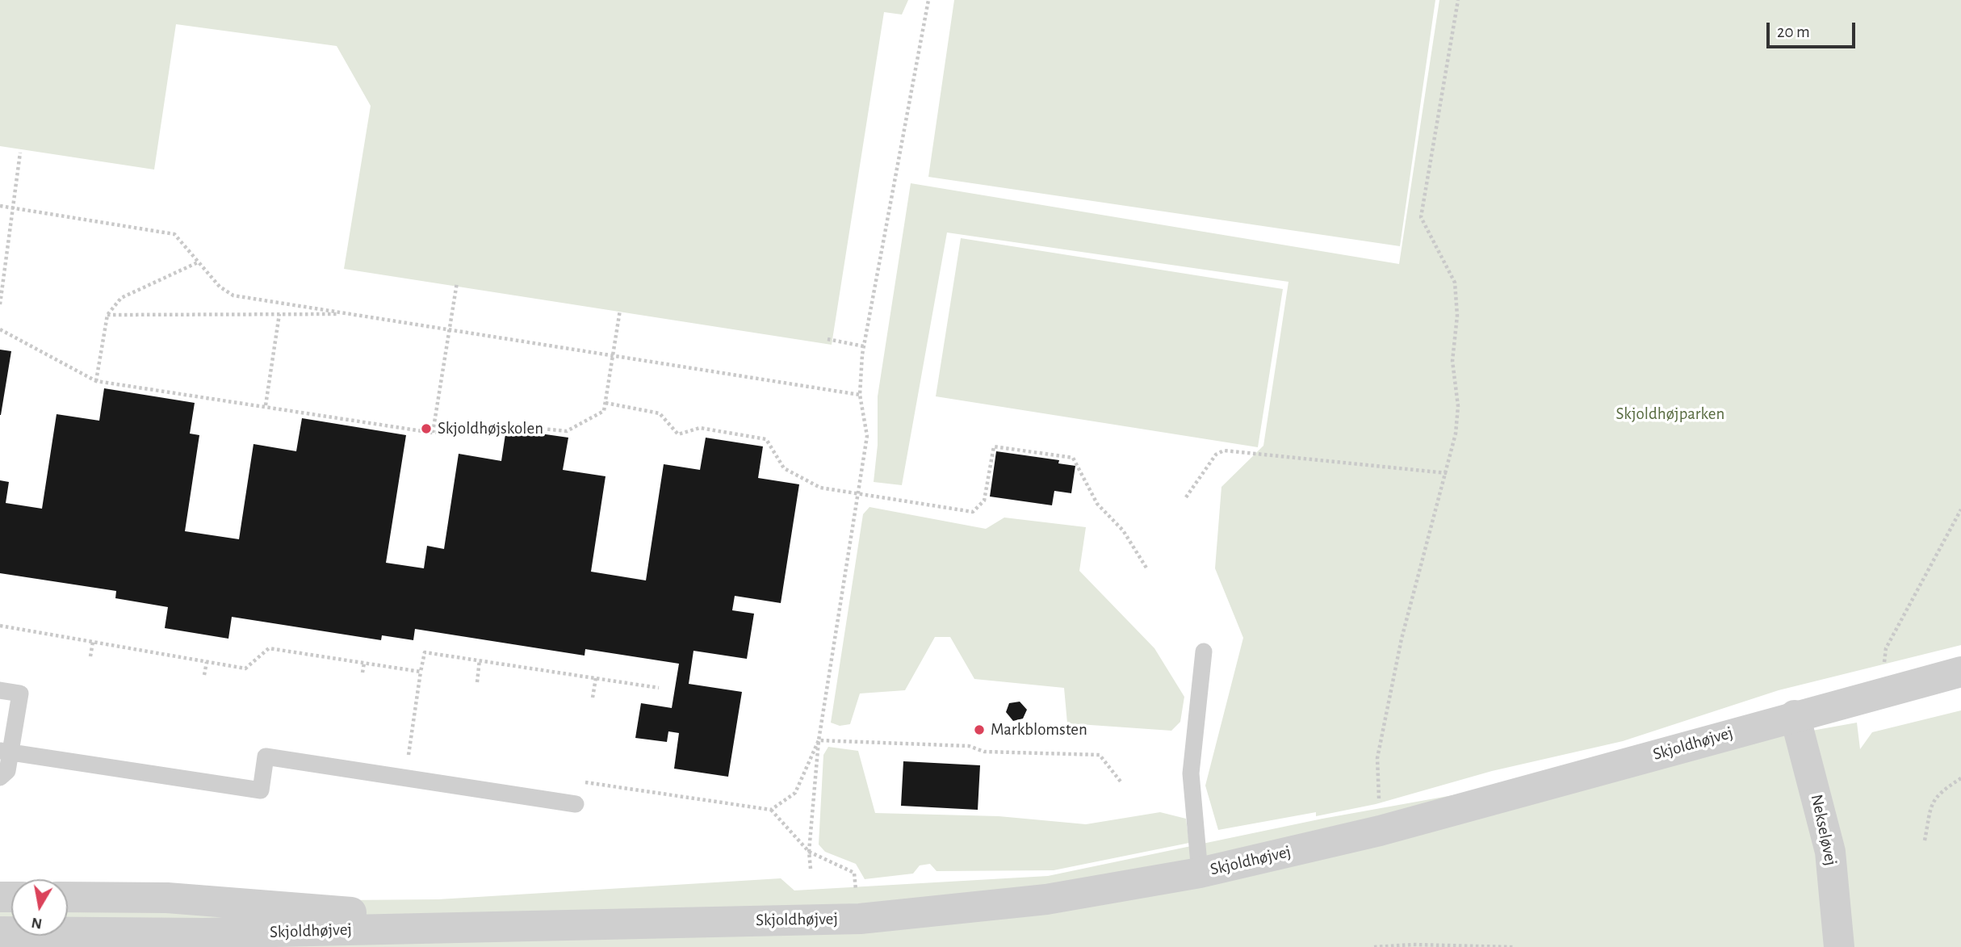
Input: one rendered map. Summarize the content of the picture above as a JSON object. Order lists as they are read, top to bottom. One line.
{"streets":{"street":["Skjoldhøjvej","Nekseløvej"]},"crossings":[["Skjoldhøjvej","Nekseløvej"]],"parks":["Skjoldhøjparken"],"places":["Skjoldhøjskolen","Markblomsten"],"scale_bar":"20 m","north":"bottom"}
